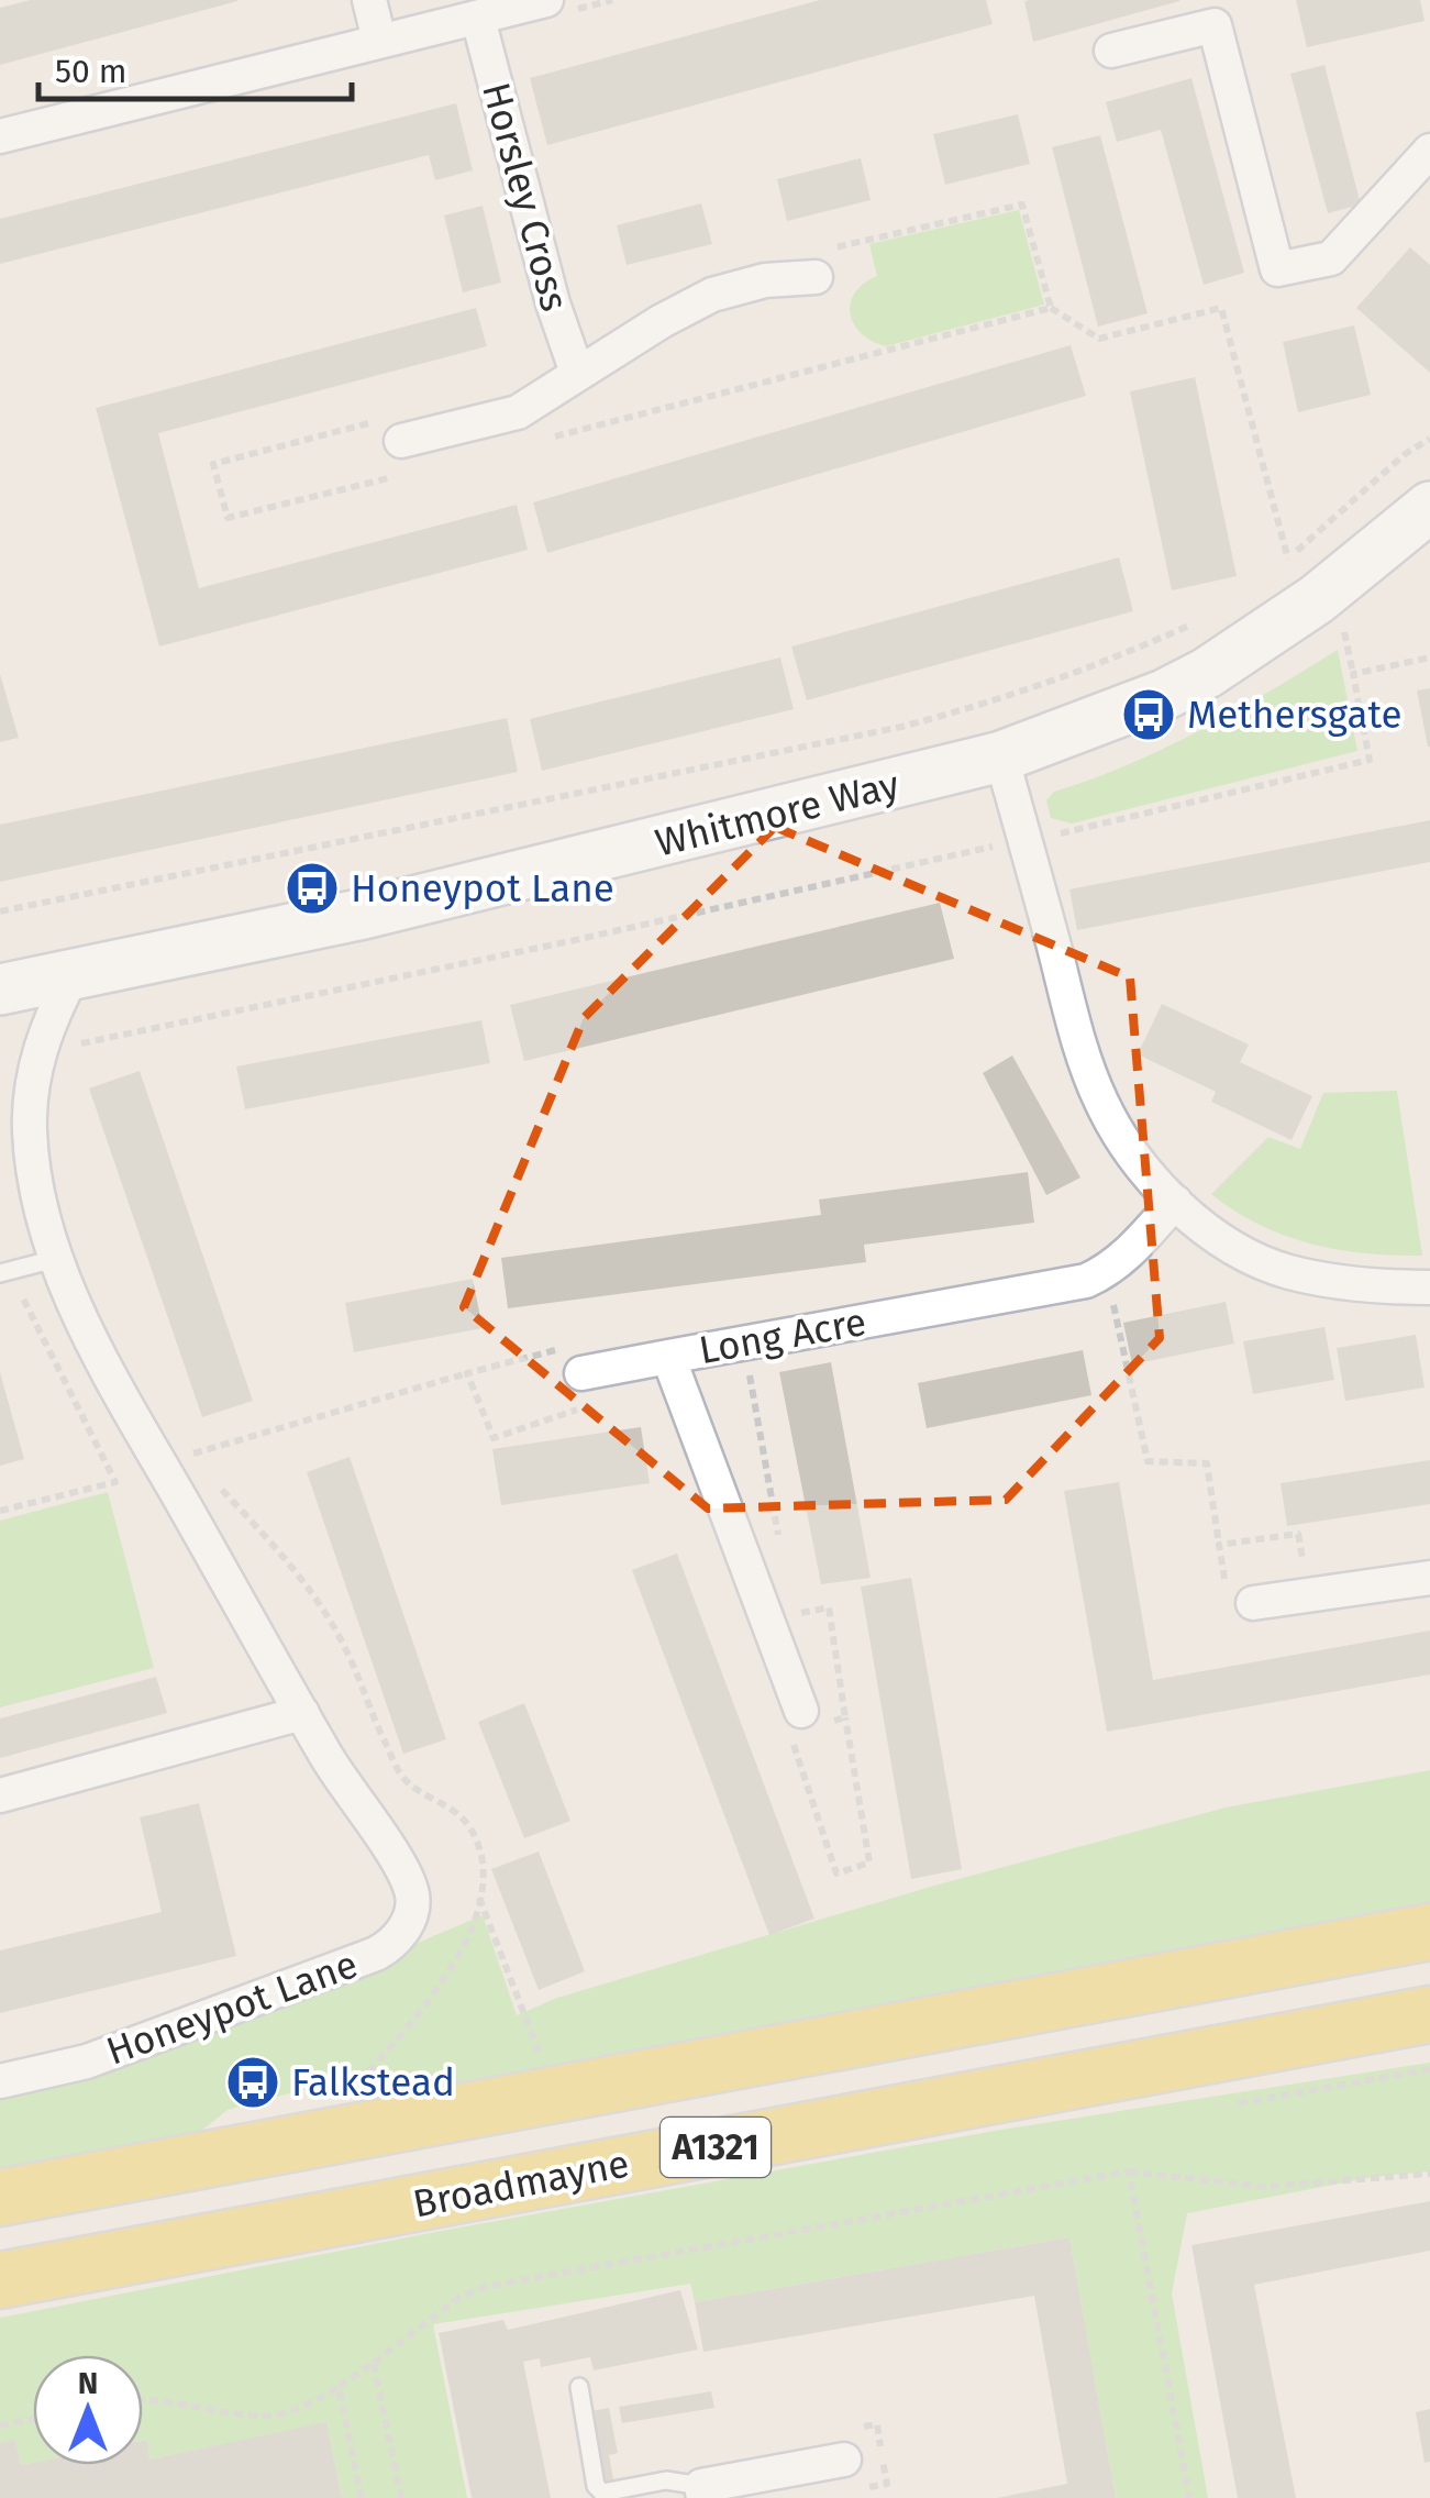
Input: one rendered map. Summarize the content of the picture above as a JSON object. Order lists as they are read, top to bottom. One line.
{"streets":{"main road":["A1321","Broadmayne"],"street":["Horsley Cross","Whitmore Way","Long Acre","Honeypot Lane"]},"crossings":[["Whitmore Way","Honeypot Lane"]],"places":{"bus stop":["Methersgate","Honeypot Lane","Falkstead"]},"scale_bar":"50 m","north":"top"}
